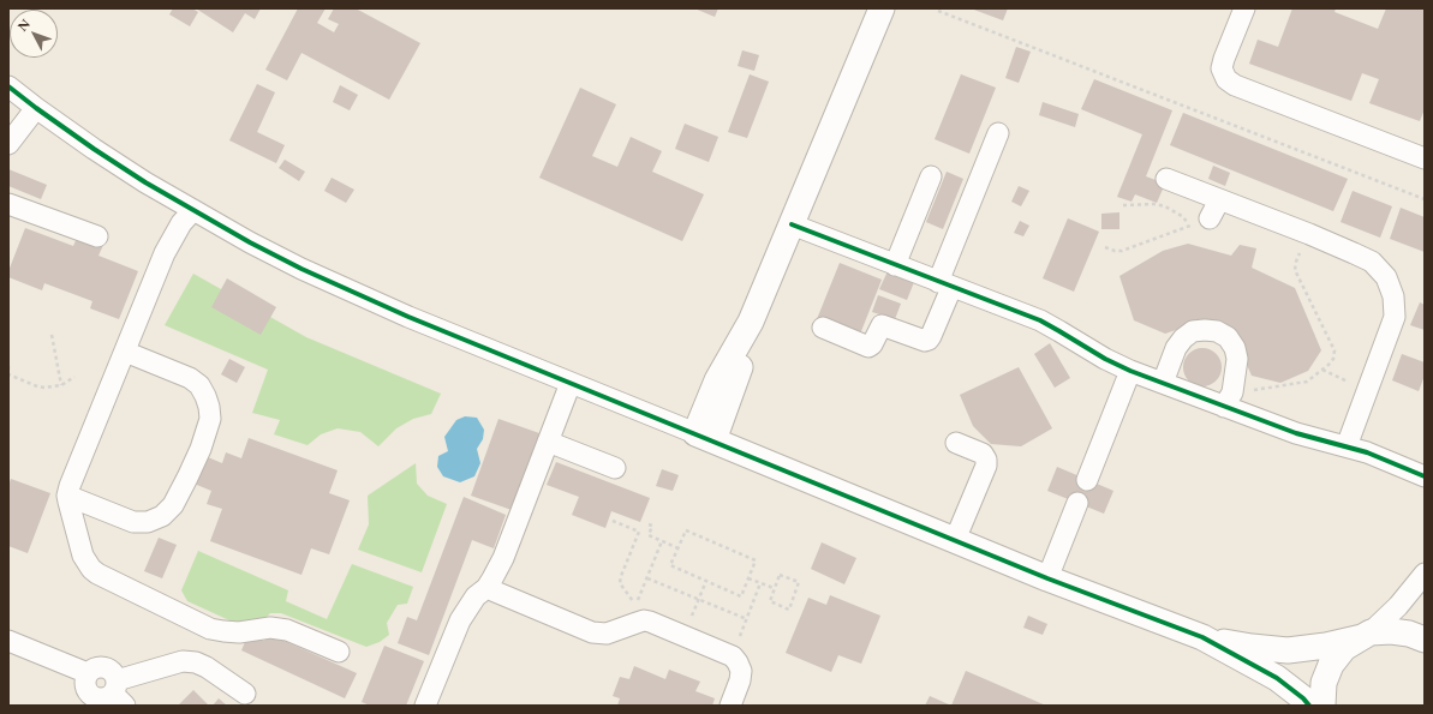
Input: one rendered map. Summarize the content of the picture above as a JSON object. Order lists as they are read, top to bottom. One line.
{"north":"top left"}
